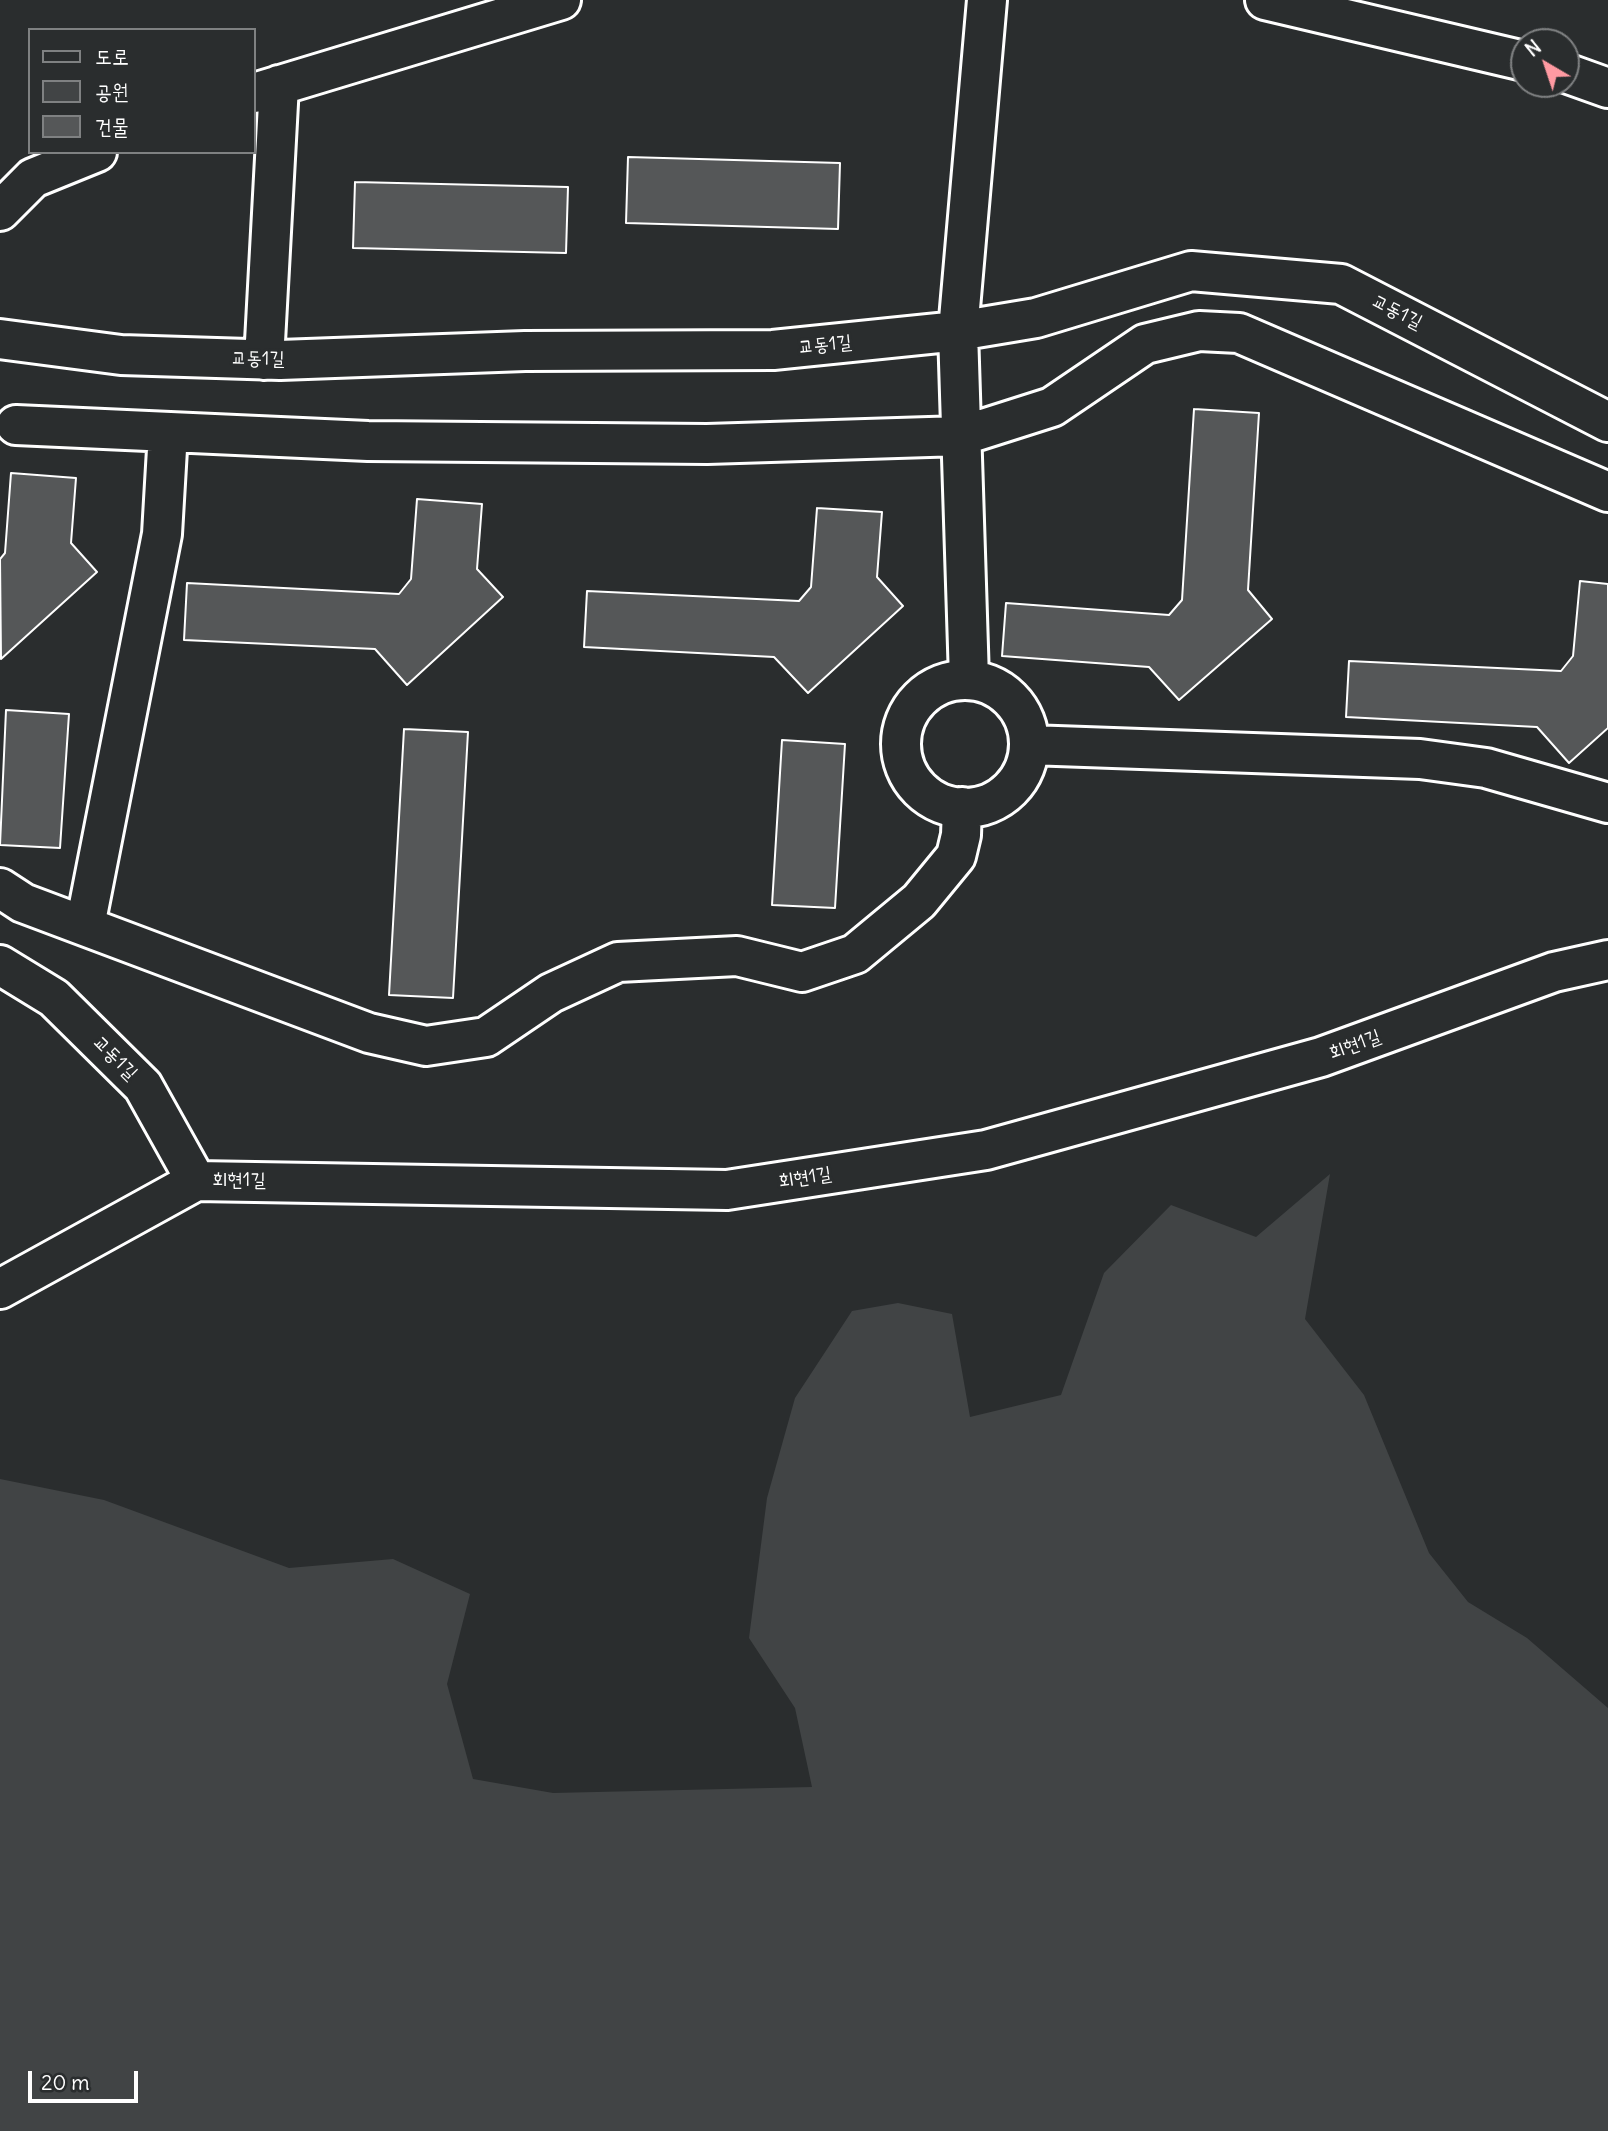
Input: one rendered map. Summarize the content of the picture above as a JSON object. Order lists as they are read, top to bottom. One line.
{"streets":{"street":["교동1길","회현1길"]},"crossings":[["교동1길","회현1길"]],"legend":["도로","공원","건물"],"scale_bar":"20 m","north":"top left"}
